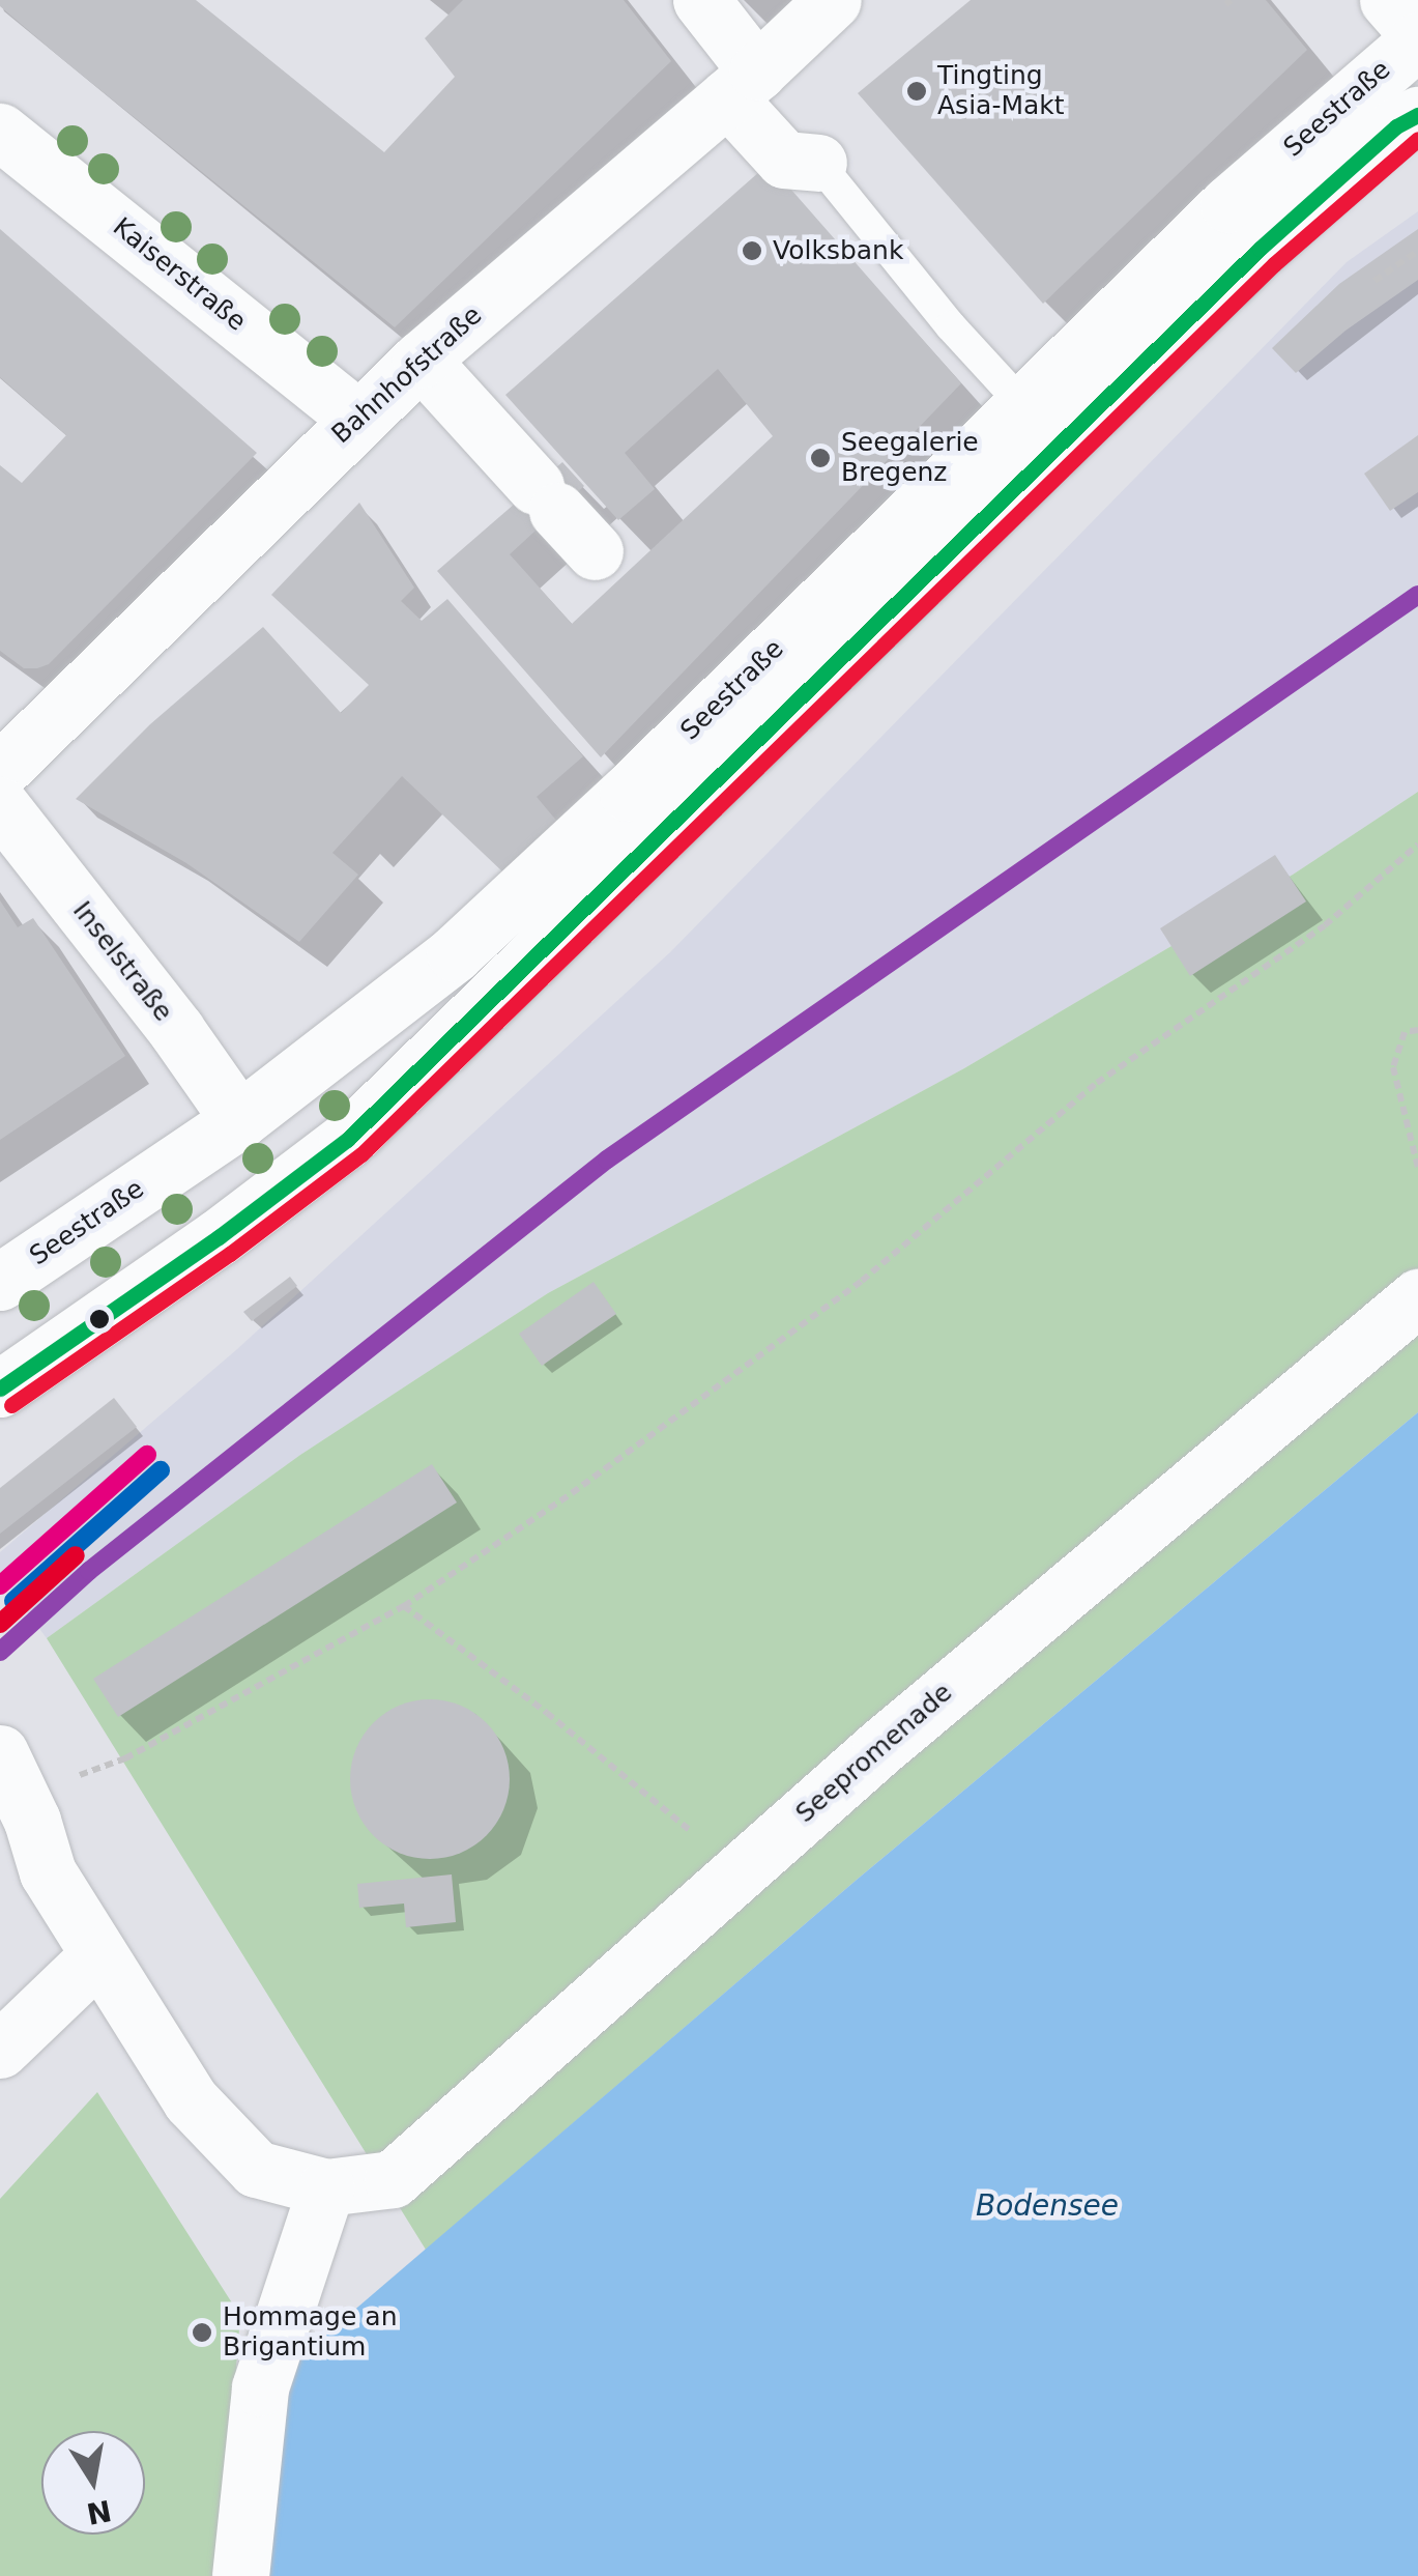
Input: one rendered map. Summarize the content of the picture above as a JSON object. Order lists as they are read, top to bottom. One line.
{"streets":{"street":["Seestraße","Kaiserstraße","Bahnhofstraße","Inselstraße","Seepromenade"]},"crossings":[["Seestraße","Inselstraße"],["Kaiserstraße","Bahnhofstraße"]],"water":["Bodensee"],"places":["Tingting Asia-Makt","Volksbank","Seegalerie Bregenz","Hommage an Brigantium"],"north":"bottom"}
